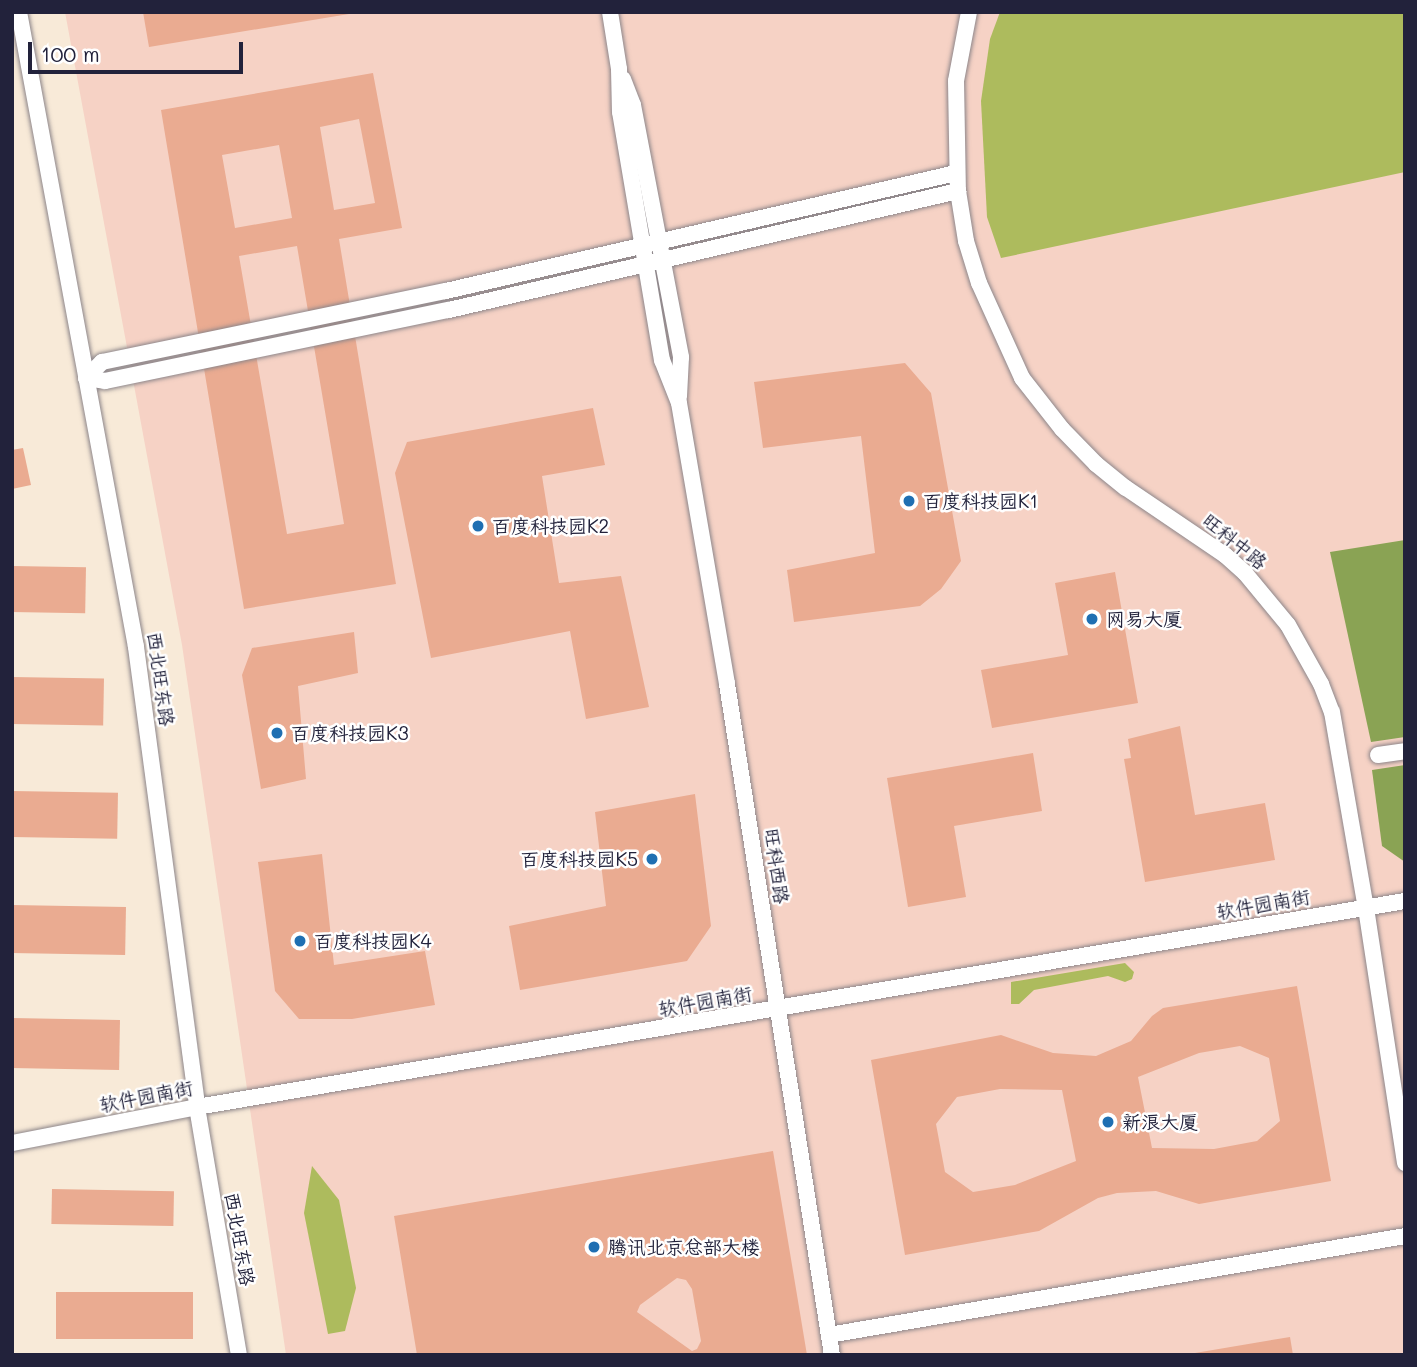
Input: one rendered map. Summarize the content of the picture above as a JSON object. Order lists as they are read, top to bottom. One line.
{"streets":{"street":["旺科中路","西北旺东路","旺科西路","软件园南街"]},"crossings":[["旺科中路","软件园南街"],["西北旺东路","软件园南街"],["旺科西路","软件园南街"]],"places":["百度科技园K1","百度科技园K2","网易大厦","百度科技园K3","百度科技园K5","百度科技园K4","新浪大厦","腾讯北京总部大楼"],"scale_bar":"100 m"}
